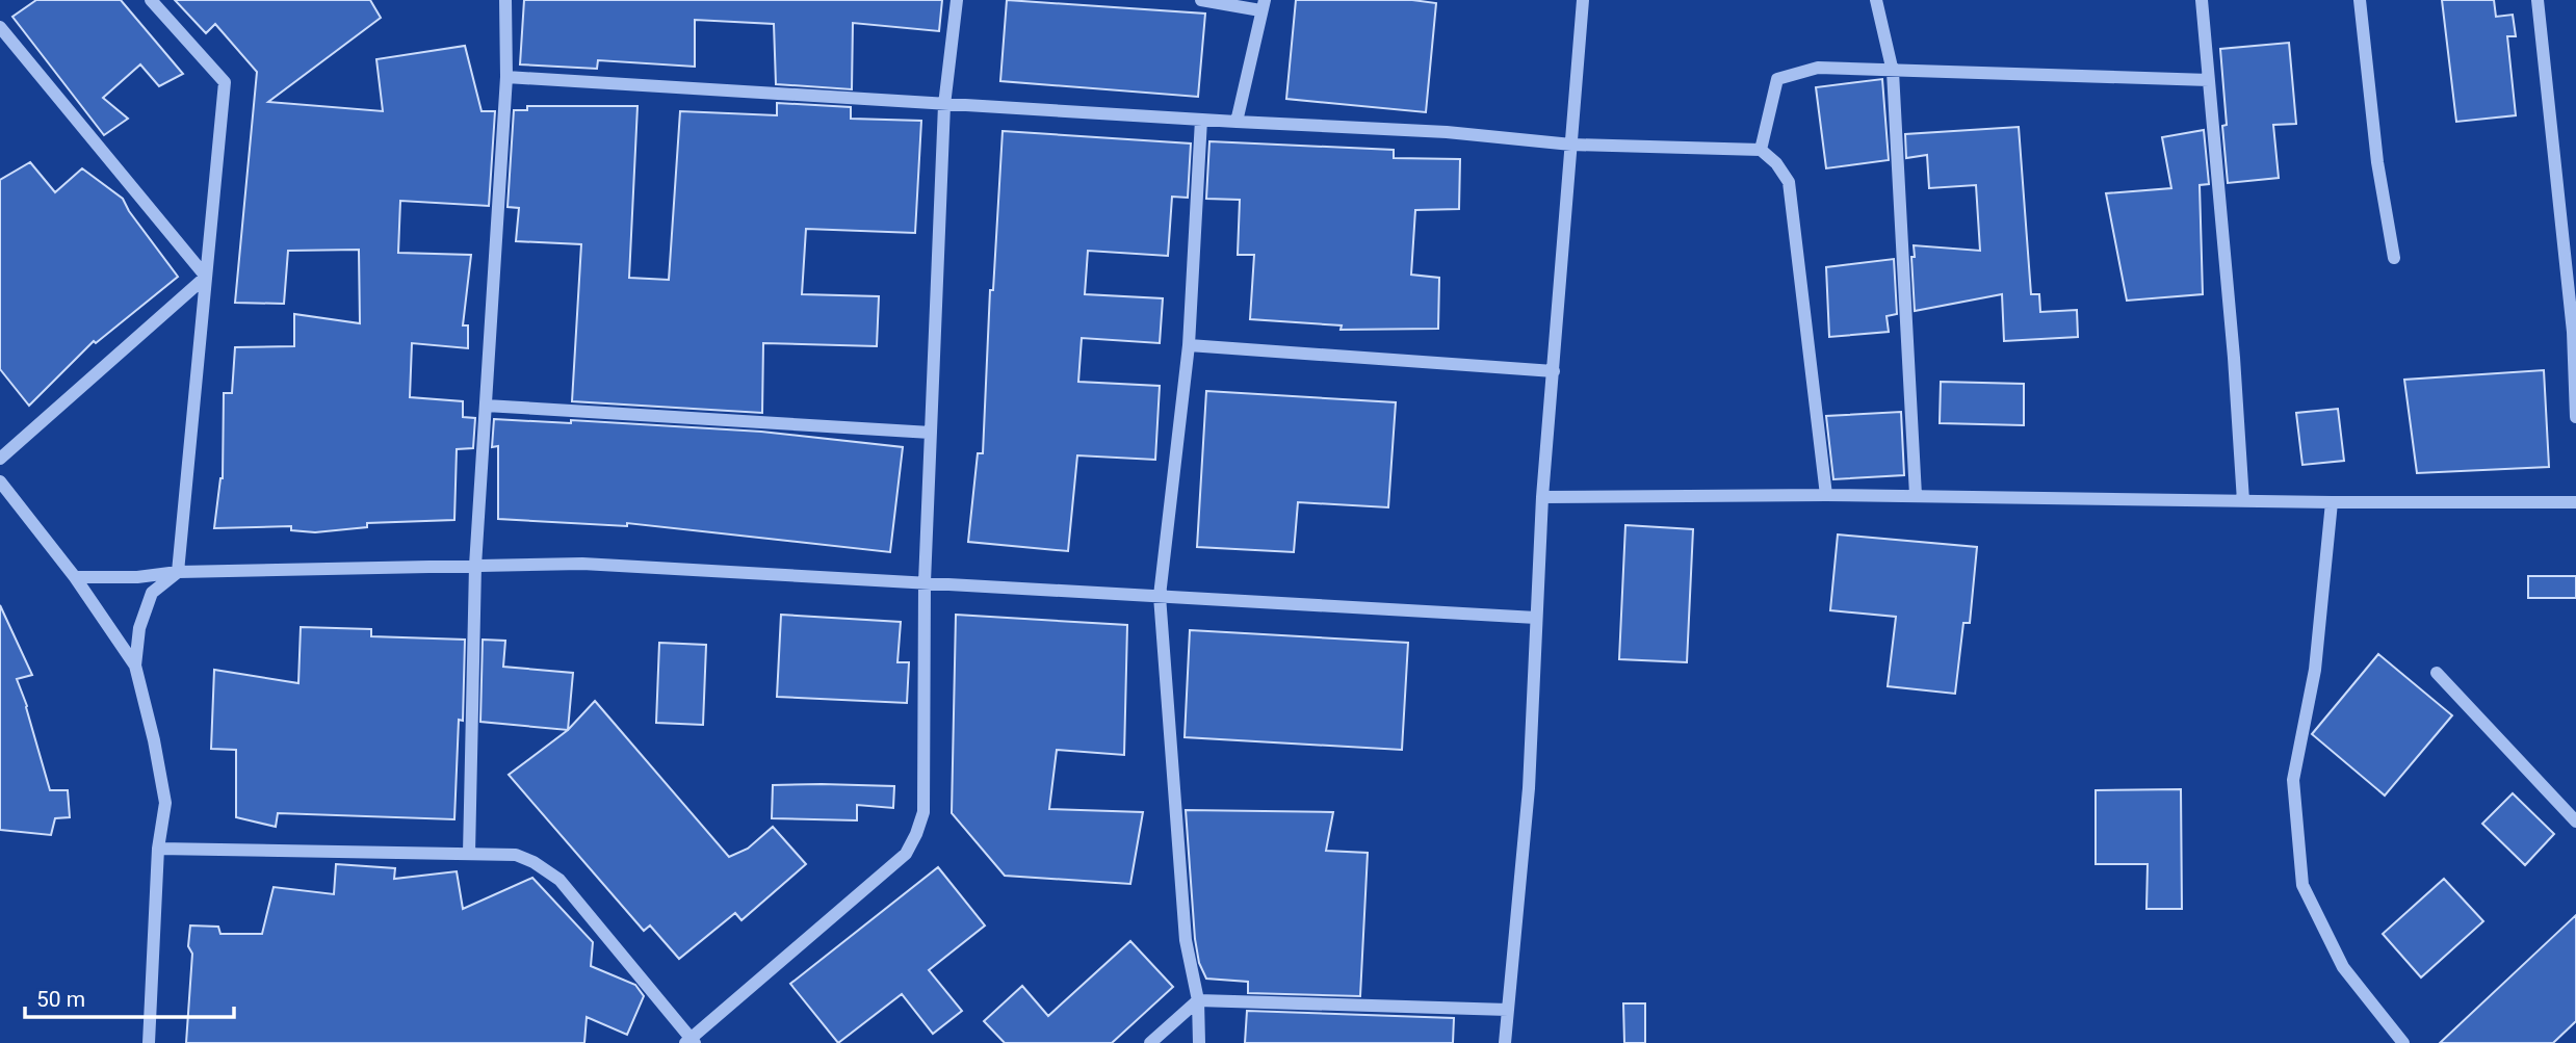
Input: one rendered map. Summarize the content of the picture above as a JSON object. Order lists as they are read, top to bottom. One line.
{"scale_bar":"50 m"}
